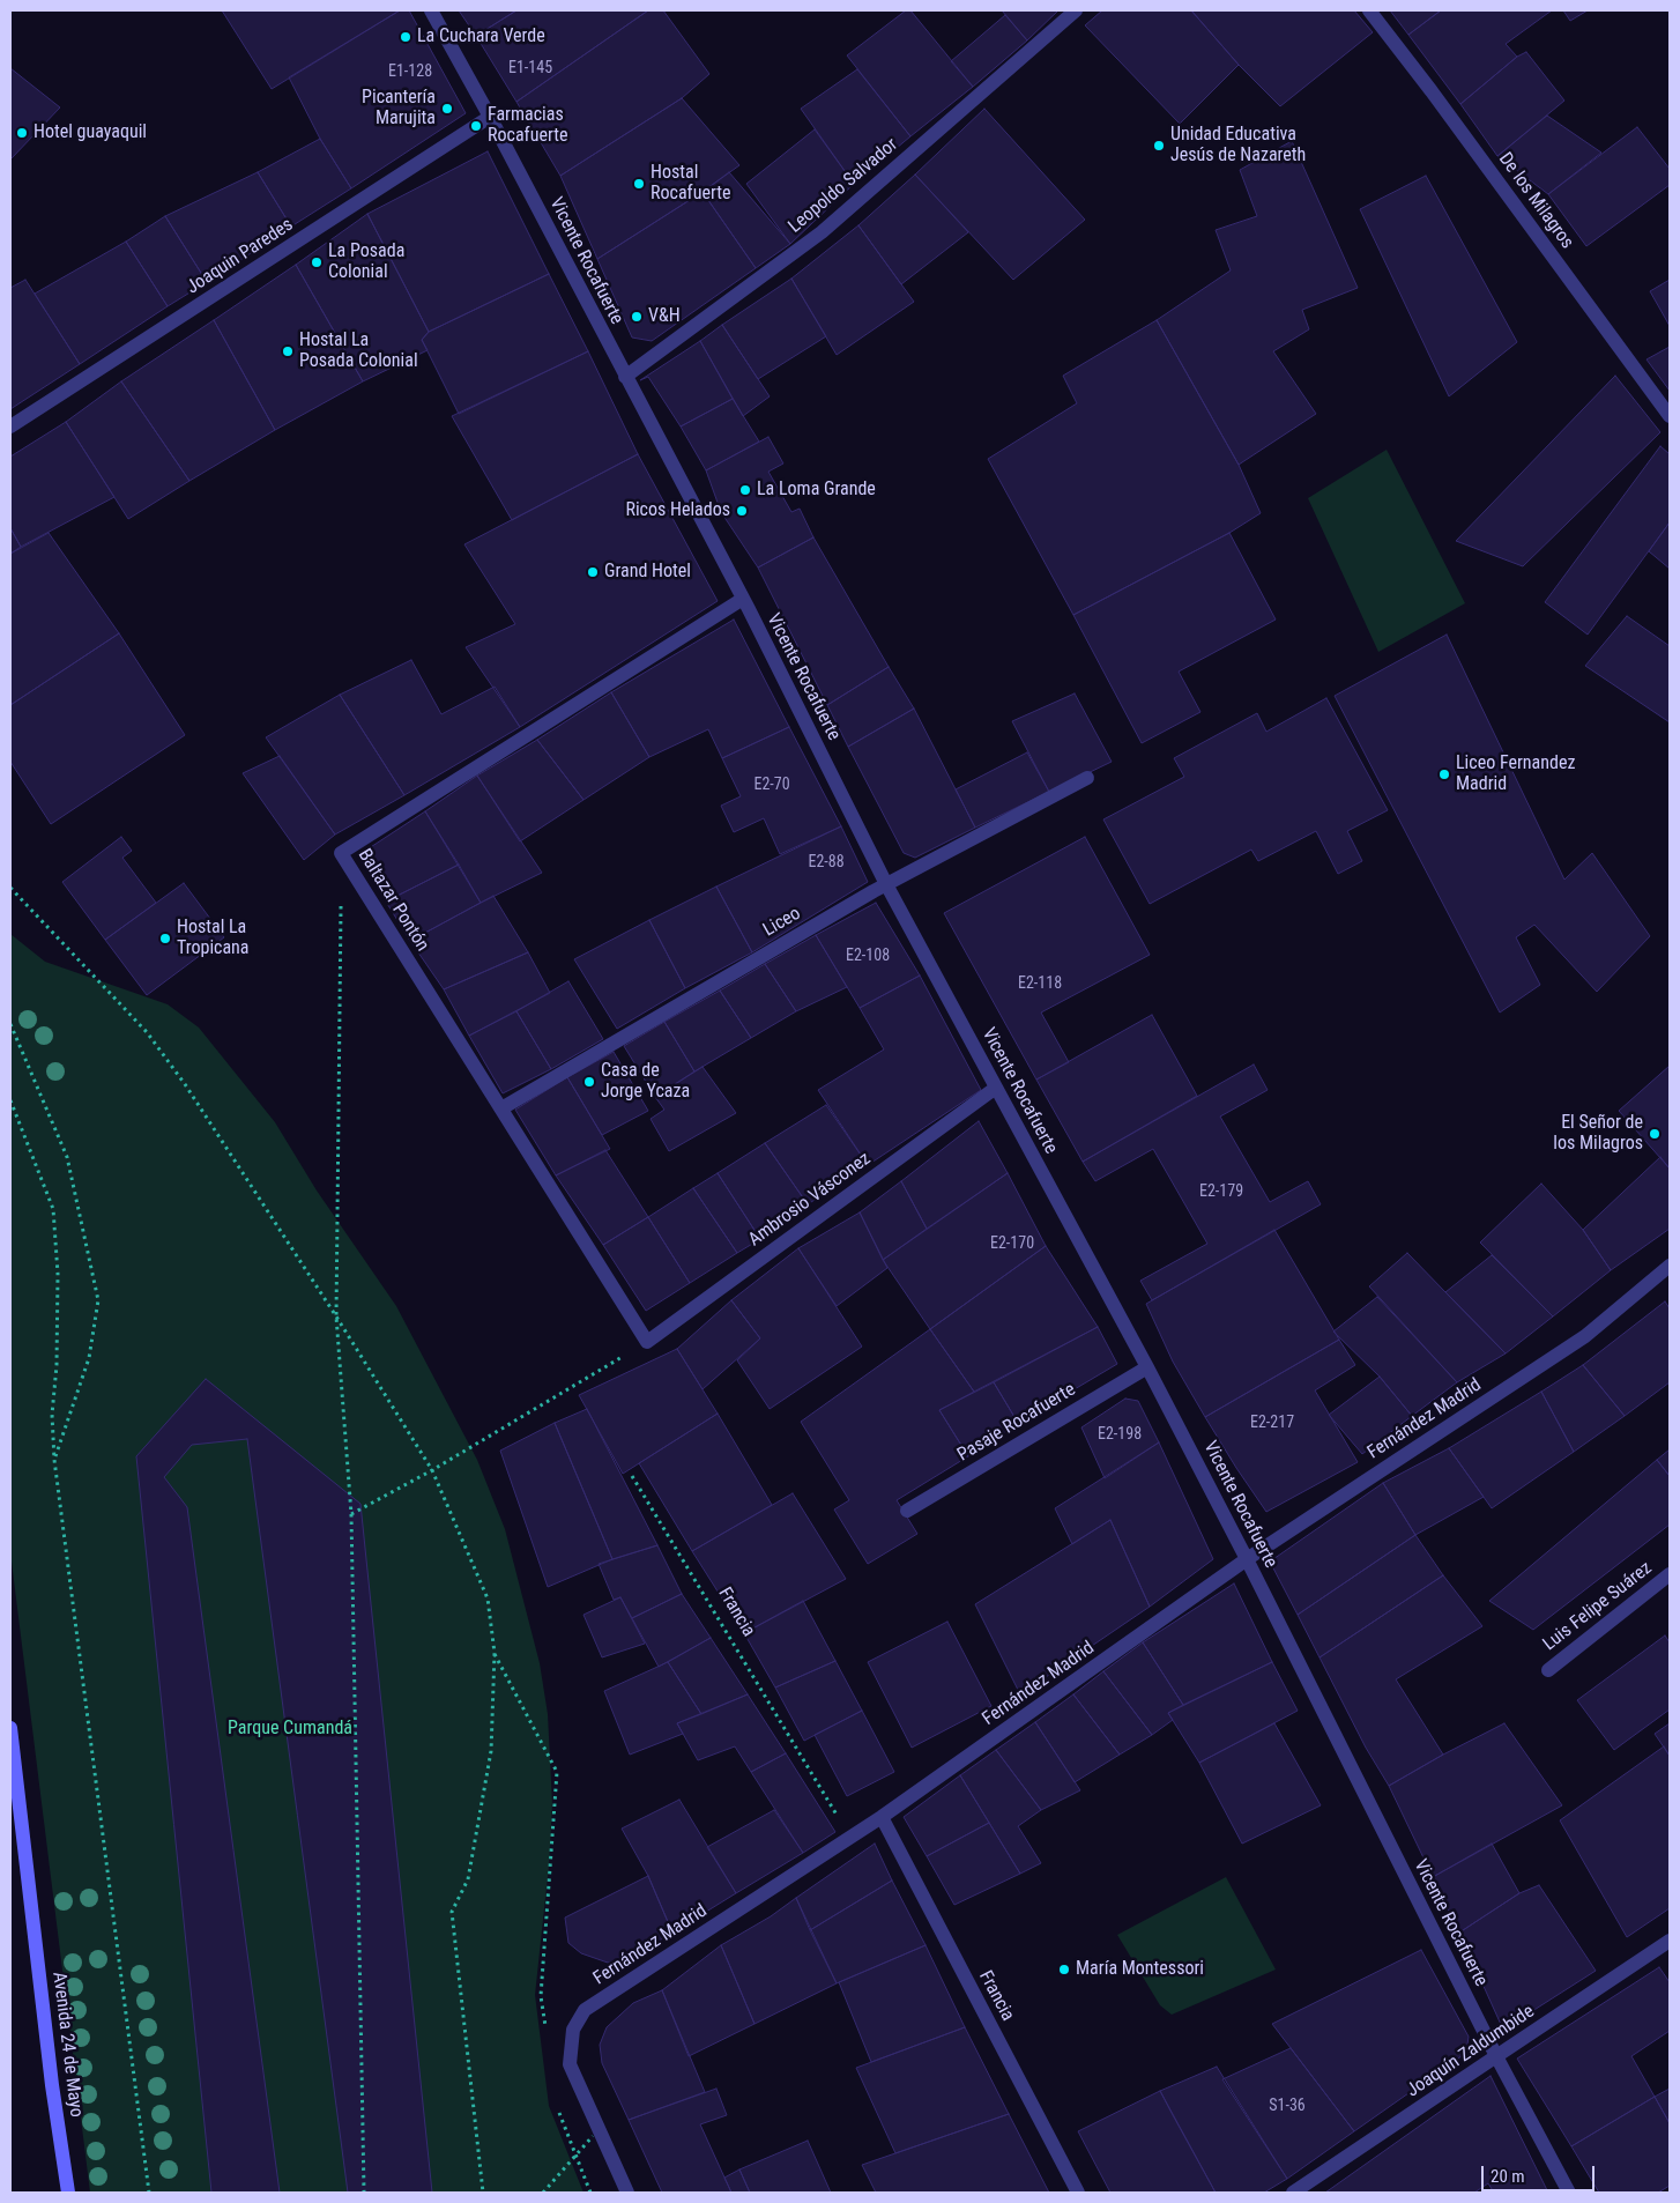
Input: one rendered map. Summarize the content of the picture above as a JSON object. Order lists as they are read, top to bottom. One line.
{"streets":{"main road":["Avenida 24 de Mayo"],"street":["Leopoldo Salvador","De los Milagros","Joaquin Paredes","Vicente Rocafuerte","Baltazar Pontón","Liceo","Ambrosio Vásconez","Fernández Madrid","Pasaje Rocafuerte","Luis Felipe Suárez","Francia","Joaquín Zaldumbide"]},"crossings":[["Leopoldo Salvador","Vicente Rocafuerte"],["Joaquin Paredes","Vicente Rocafuerte"],["Vicente Rocafuerte","Baltazar Pontón"],["Vicente Rocafuerte","Liceo"],["Vicente Rocafuerte","Ambrosio Vásconez"],["Vicente Rocafuerte","Fernández Madrid"],["Vicente Rocafuerte","Pasaje Rocafuerte"],["Vicente Rocafuerte","Joaquín Zaldumbide"],["Baltazar Pontón","Liceo"],["Baltazar Pontón","Ambrosio Vásconez"],["Fernández Madrid","Francia"]],"parks":["Parque Cumandá"],"places":["La Cuchara Verde","Picantería Marujita","Farmacias Rocafuerte","Hotel guayaquil","Unidad Educativa Jesús de Nazareth","Hostal Rocafuerte","La Posada Colonial","V&H","Hostal La Posada Colonial","La Loma Grande","Ricos Helados","Grand Hotel","Liceo Fernandez Madrid","Hostal La Tropicana","Casa de Jorge Ycaza","El Señor de los Milagros","María Montessori"],"house_numbers":["E1-145","E1-128","E2-70","E2-88","E2-108","E2-118","E2-179","E2-170","E2-217","E2-198","S1-36"],"scale_bar":"20 m"}
